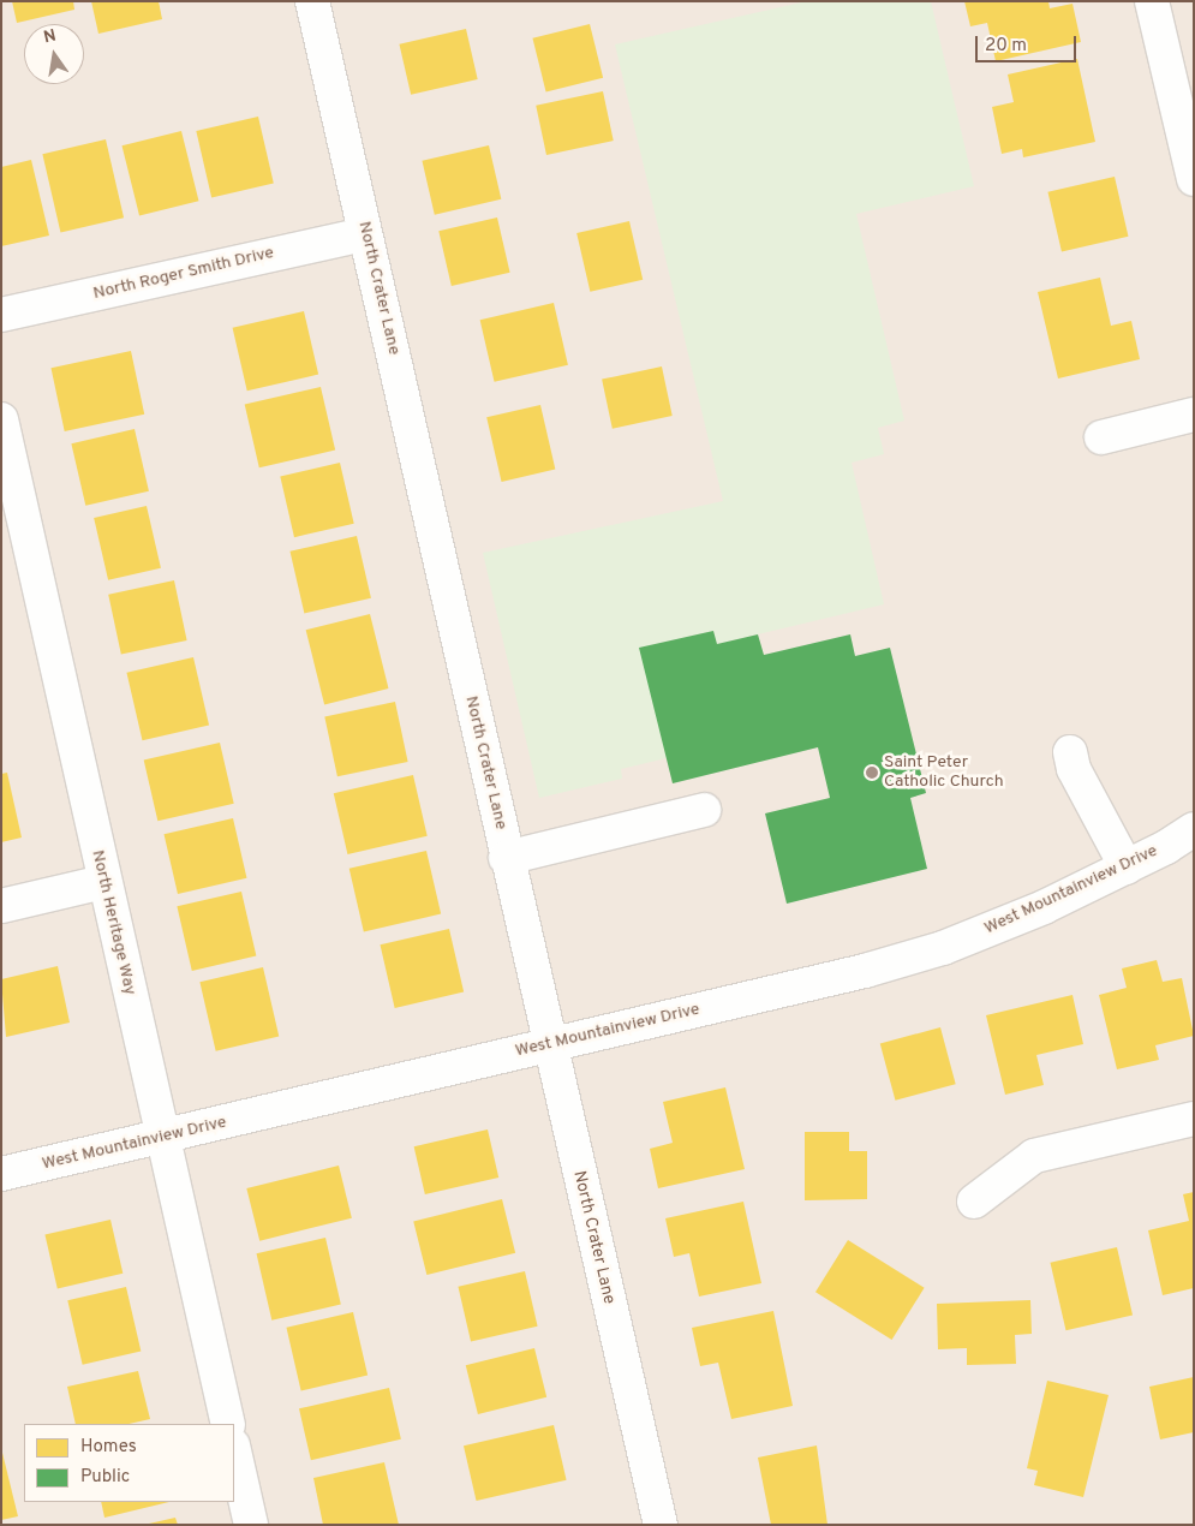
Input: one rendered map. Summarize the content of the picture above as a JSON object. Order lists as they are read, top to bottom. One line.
{"streets":{"street":["North Roger Smith Drive","North Crater Lane","West Mountainview Drive","North Heritage Way"]},"crossings":[["North Roger Smith Drive","North Crater Lane"],["North Crater Lane","West Mountainview Drive"],["West Mountainview Drive","North Heritage Way"]],"places":["Saint Peter Catholic Church"],"legend":["Homes","Public"],"scale_bar":"20 m","north":"top"}
